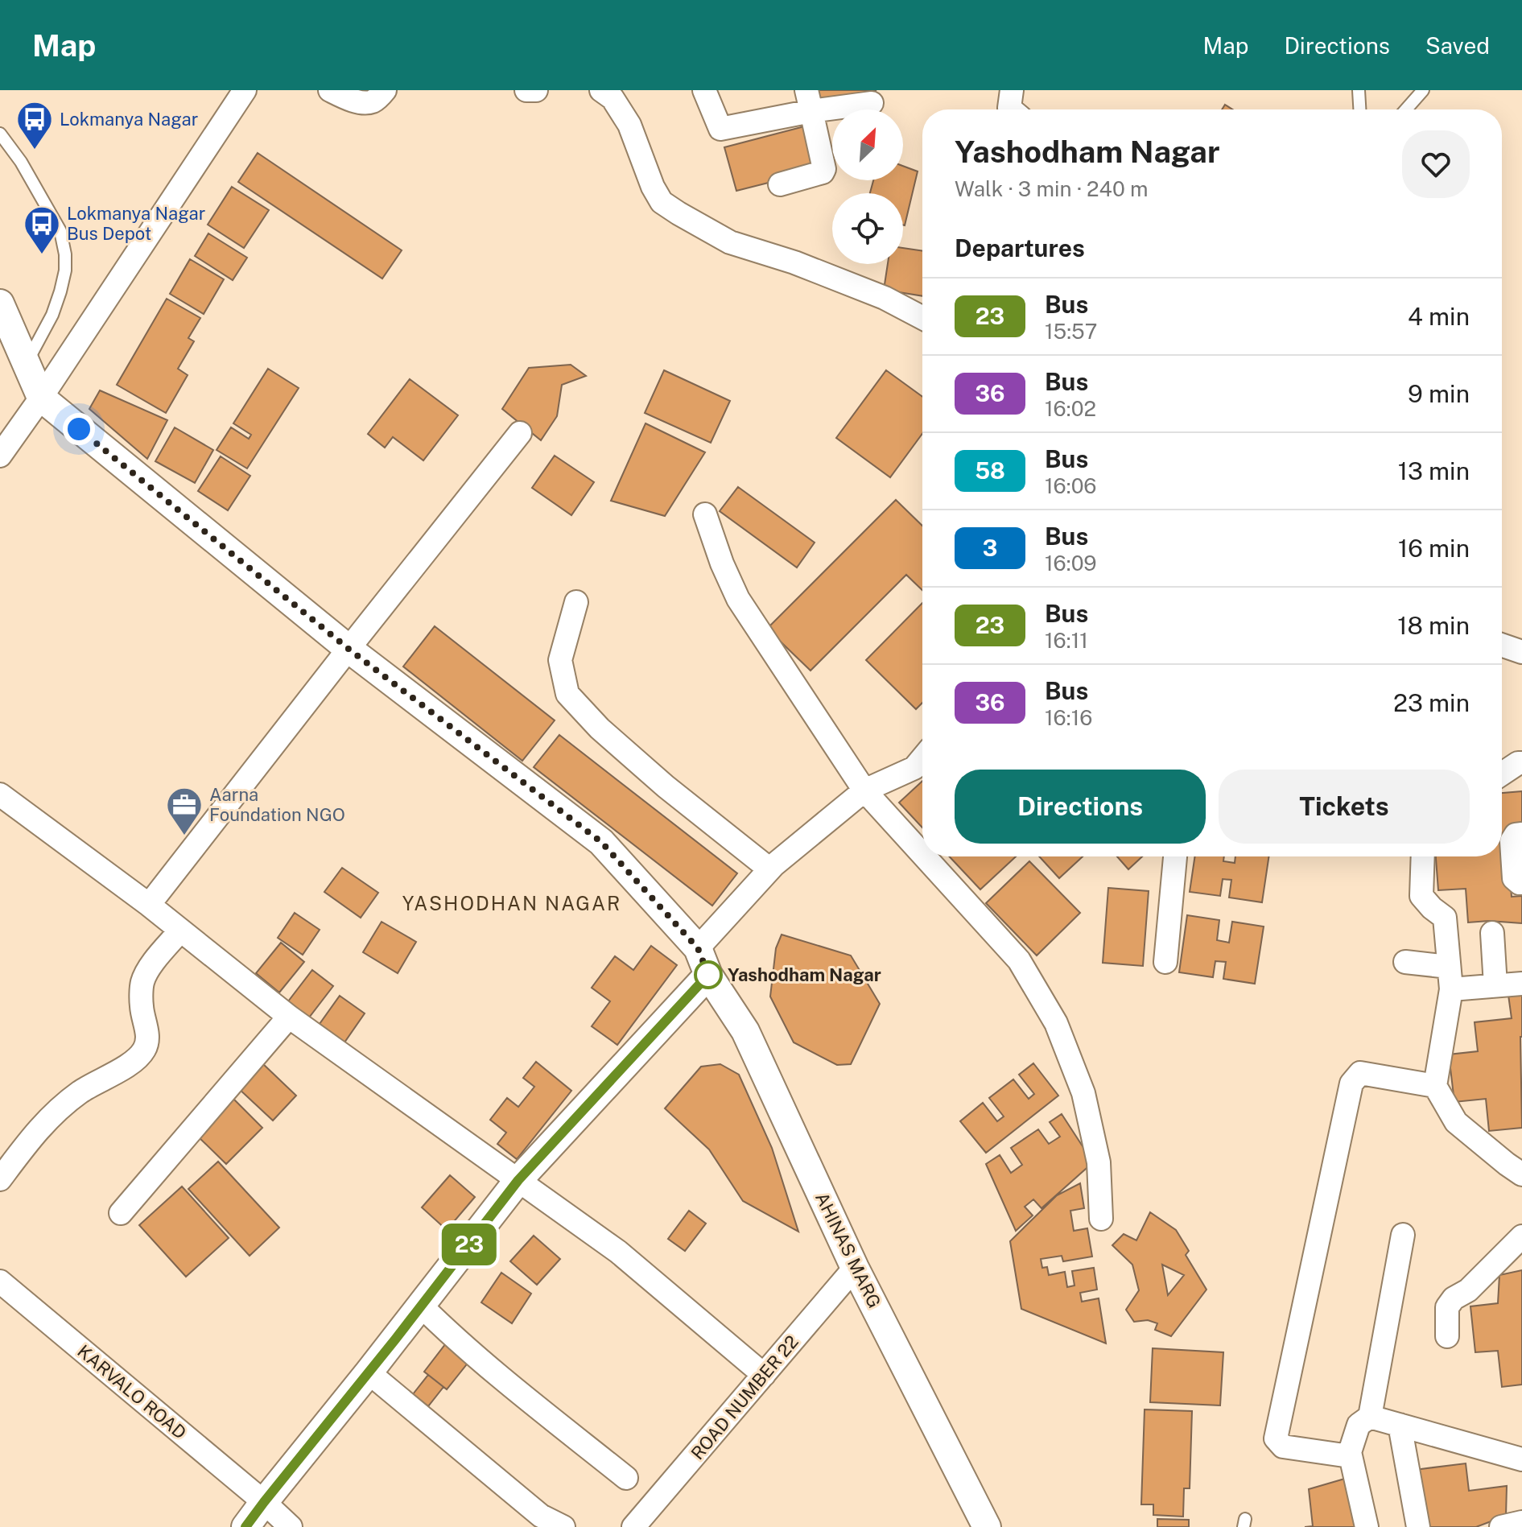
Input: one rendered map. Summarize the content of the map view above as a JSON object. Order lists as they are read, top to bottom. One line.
{"streets":{"street":["AHINAS MARG","KARVALO ROAD","ROAD NUMBER 22"]},"crossings":[["AHINAS MARG","ROAD NUMBER 22"]],"districts":["YASHODHAN NAGAR"],"places":{"bus stop":["Lokmanya Nagar","Lokmanya Nagar Bus Depot"],"office":["Aarna Foundation NGO"],"other":["Yashodham Nagar"]},"lines":["bus line 23"],"north":"top right","page":{"header":"Map","nav":["Map","Directions","Saved"],"on_map":"23","heading":[["Yashodham Nagar","Walk · 3 min · 240 m"],"Departures"],"list":[{"mark":"23","name":"Bus","note":"15:57","value":"4 min"},{"mark":"36","name":"Bus","note":"16:02","value":"9 min"},{"mark":"58","name":"Bus","note":"16:06","value":"13 min"},{"mark":"3","name":"Bus","note":"16:09","value":"16 min"},{"mark":"23","name":"Bus","note":"16:11","value":"18 min"},{"mark":"36","name":"Bus","note":"16:16","value":"23 min"}],"buttons":["Directions","Tickets"]}}
